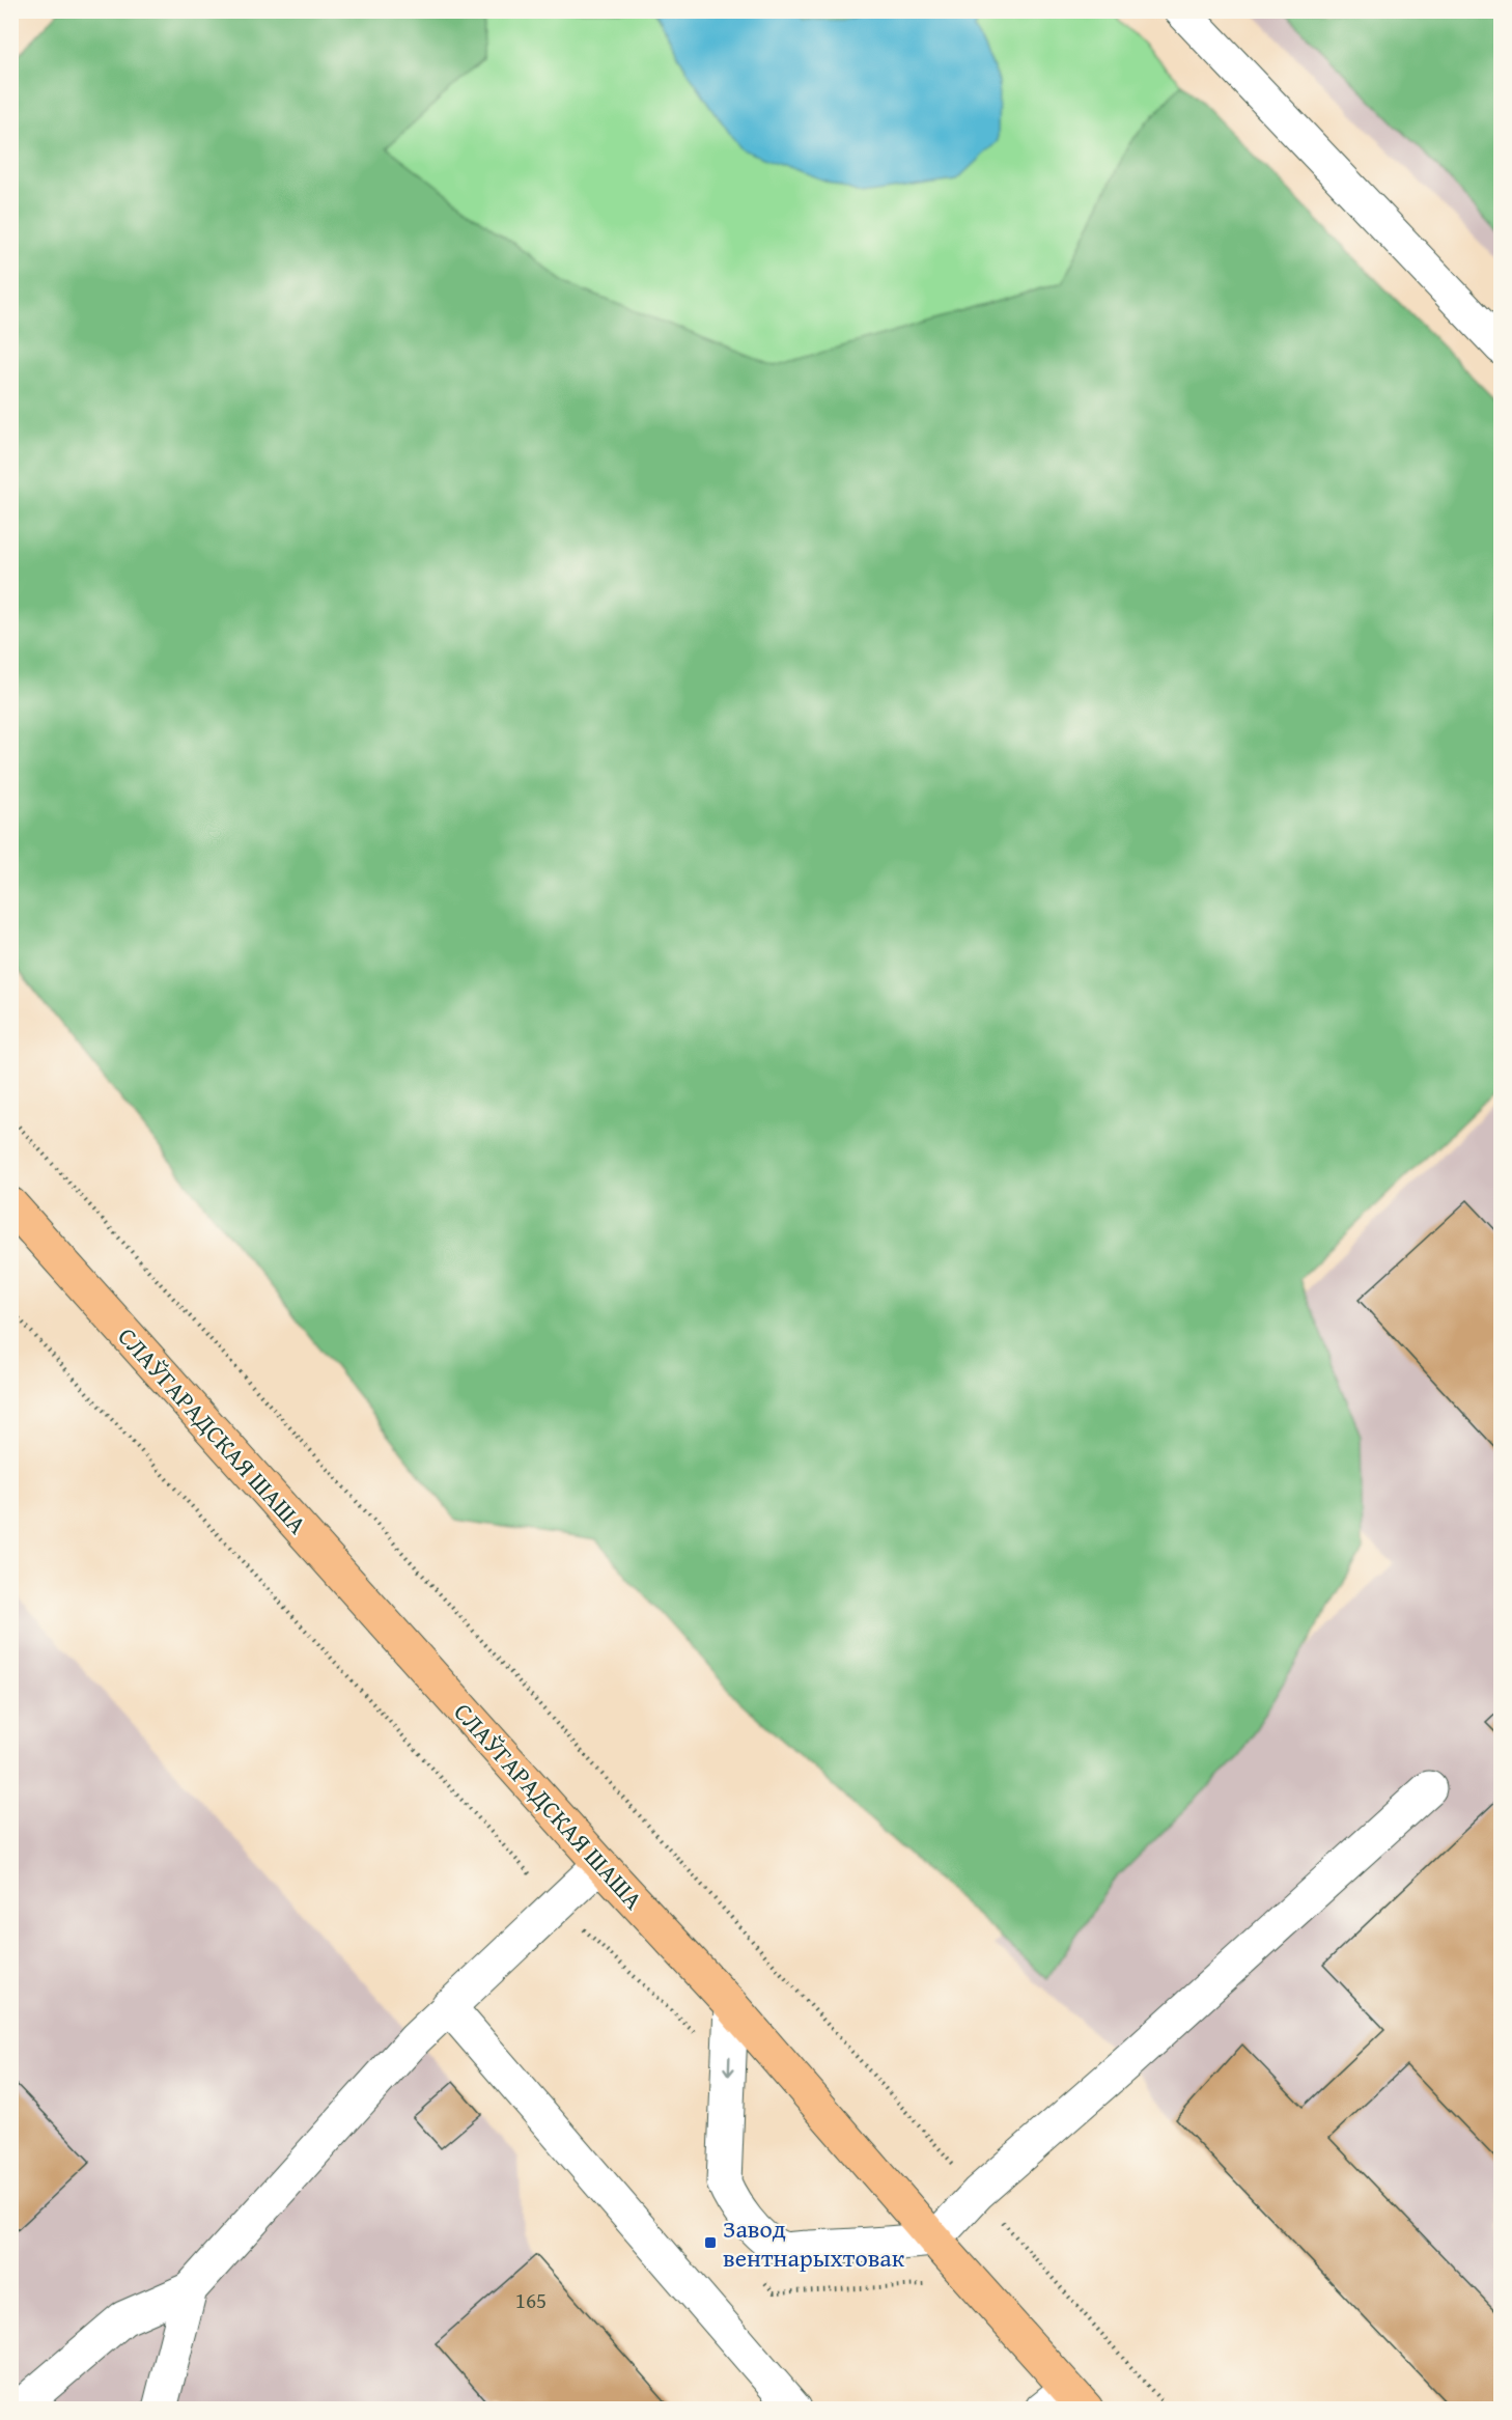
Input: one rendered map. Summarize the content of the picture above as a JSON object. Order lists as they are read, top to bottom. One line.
{"streets":{"main road":["СЛАЎГАРАДСКАЯ ШАША"]},"places":{"transit":["Завод вентнарыхтовак"]},"house_numbers":["165"]}
